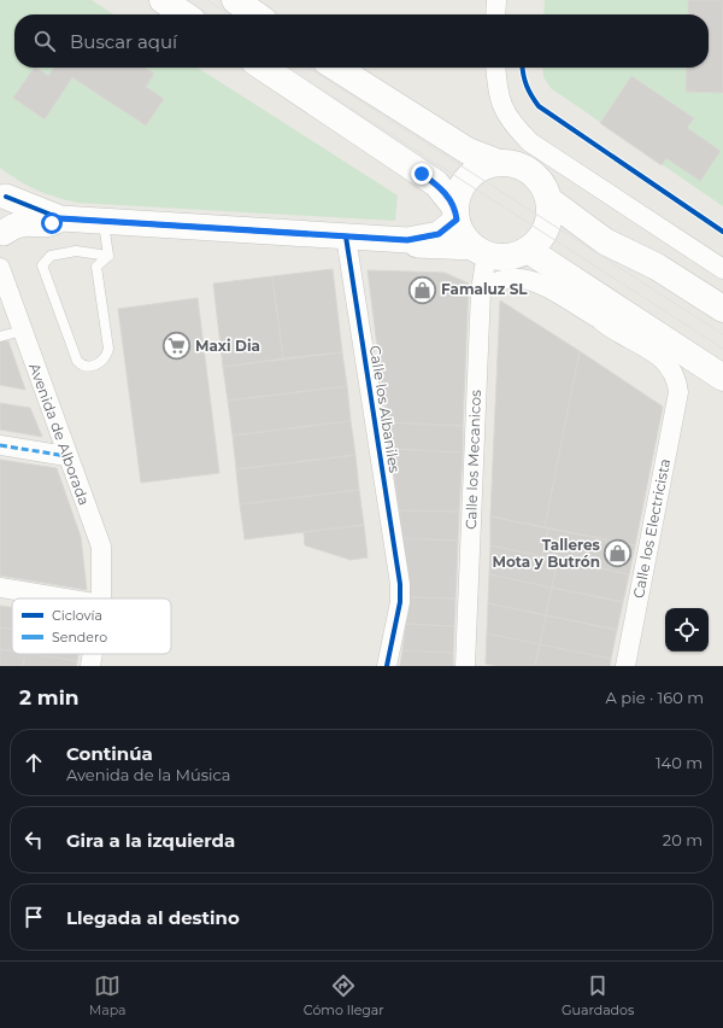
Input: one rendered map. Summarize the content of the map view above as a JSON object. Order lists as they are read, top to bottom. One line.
{"streets":{"street":["Calle los Albaniles","Avenida de Alborada","Calle los Mecanicos","Calle los Electricista"]},"places":{"shop":["Famaluz SL","Talleres Mota y Butrón"],"supermarket":["Maxi Dia"]},"legend":["Ciclovía","Sendero"],"page":{"search":"Buscar aquí","heading":["2 min","A pie · 160 m"],"list":[["Continúa","Avenida de la Música","140 m"],["Gira a la izquierda","20 m"],"Llegada al destino"],"nav":["Mapa","Cómo llegar","Guardados"]}}
